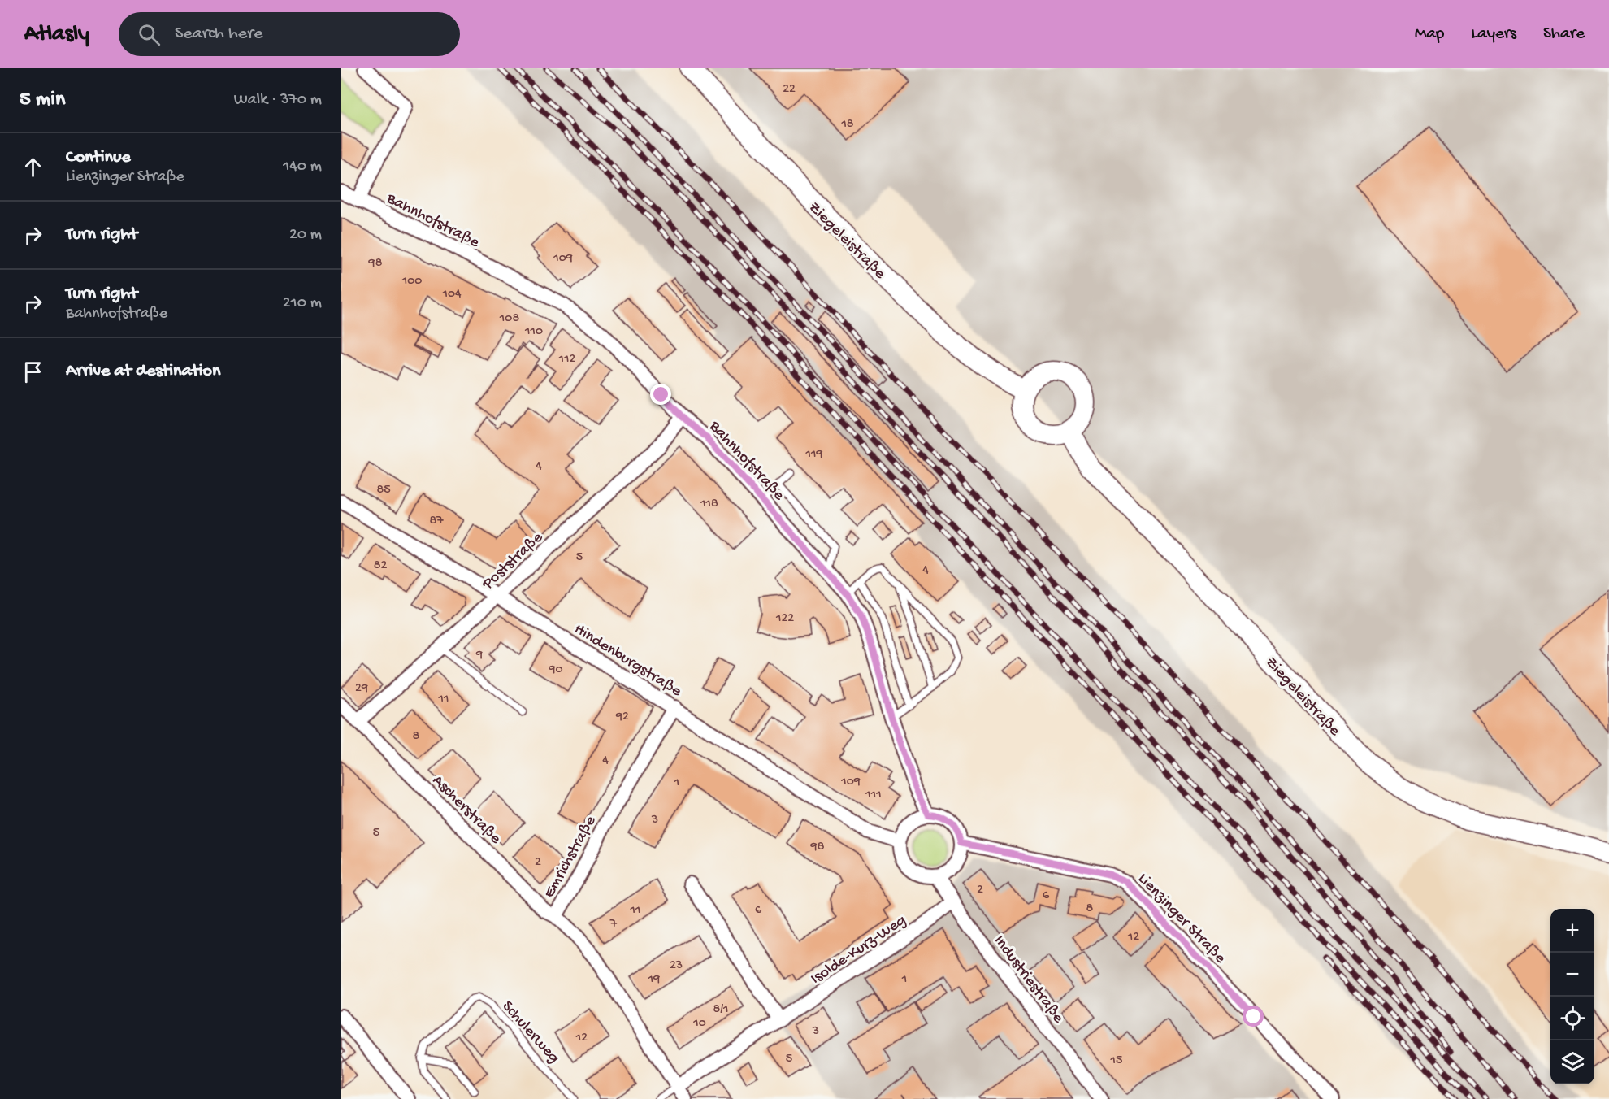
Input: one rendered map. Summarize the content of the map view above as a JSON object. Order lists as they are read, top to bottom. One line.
{"streets":{"street":["Bahnhofstraße","Ziegeleistraße","Poststraße","Hindenburgstraße","Ascherstraße","Emrichstraße","Lienzinger Straße","Isolde-Kurz-Weg","Industriestraße"],"lane":["Schulerweg"]},"crossings":[["Bahnhofstraße","Poststraße"],["Bahnhofstraße","Hindenburgstraße"],["Bahnhofstraße","Lienzinger Straße"],["Bahnhofstraße","Industriestraße"],["Poststraße","Hindenburgstraße"],["Poststraße","Ascherstraße"],["Hindenburgstraße","Emrichstraße"],["Hindenburgstraße","Lienzinger Straße"],["Hindenburgstraße","Industriestraße"],["Ascherstraße","Emrichstraße"],["Emrichstraße","Isolde-Kurz-Weg"],["Lienzinger Straße","Industriestraße"],["Isolde-Kurz-Weg","Industriestraße"]],"house_numbers":["22","18","109","98","100","104","108","110","112","119","4","85","118","87","5","82","4","122","9","90","29","11","92","8","4","109","1","111","3","5","98","2","2","6","8","11","6","7","12","23","19","1","8/1","10","3","12","5","15"],"page":{"header":"Atlasly","search":"Search here","nav":["Map","Layers","Share"],"heading":["5 min","Walk · 370 m"],"list":[["Continue","Lienzinger Straße","140 m"],["Turn right","20 m"],["Turn right","Bahnhofstraße","210 m"],"Arrive at destination"],"map_buttons":["+","−"]}}
